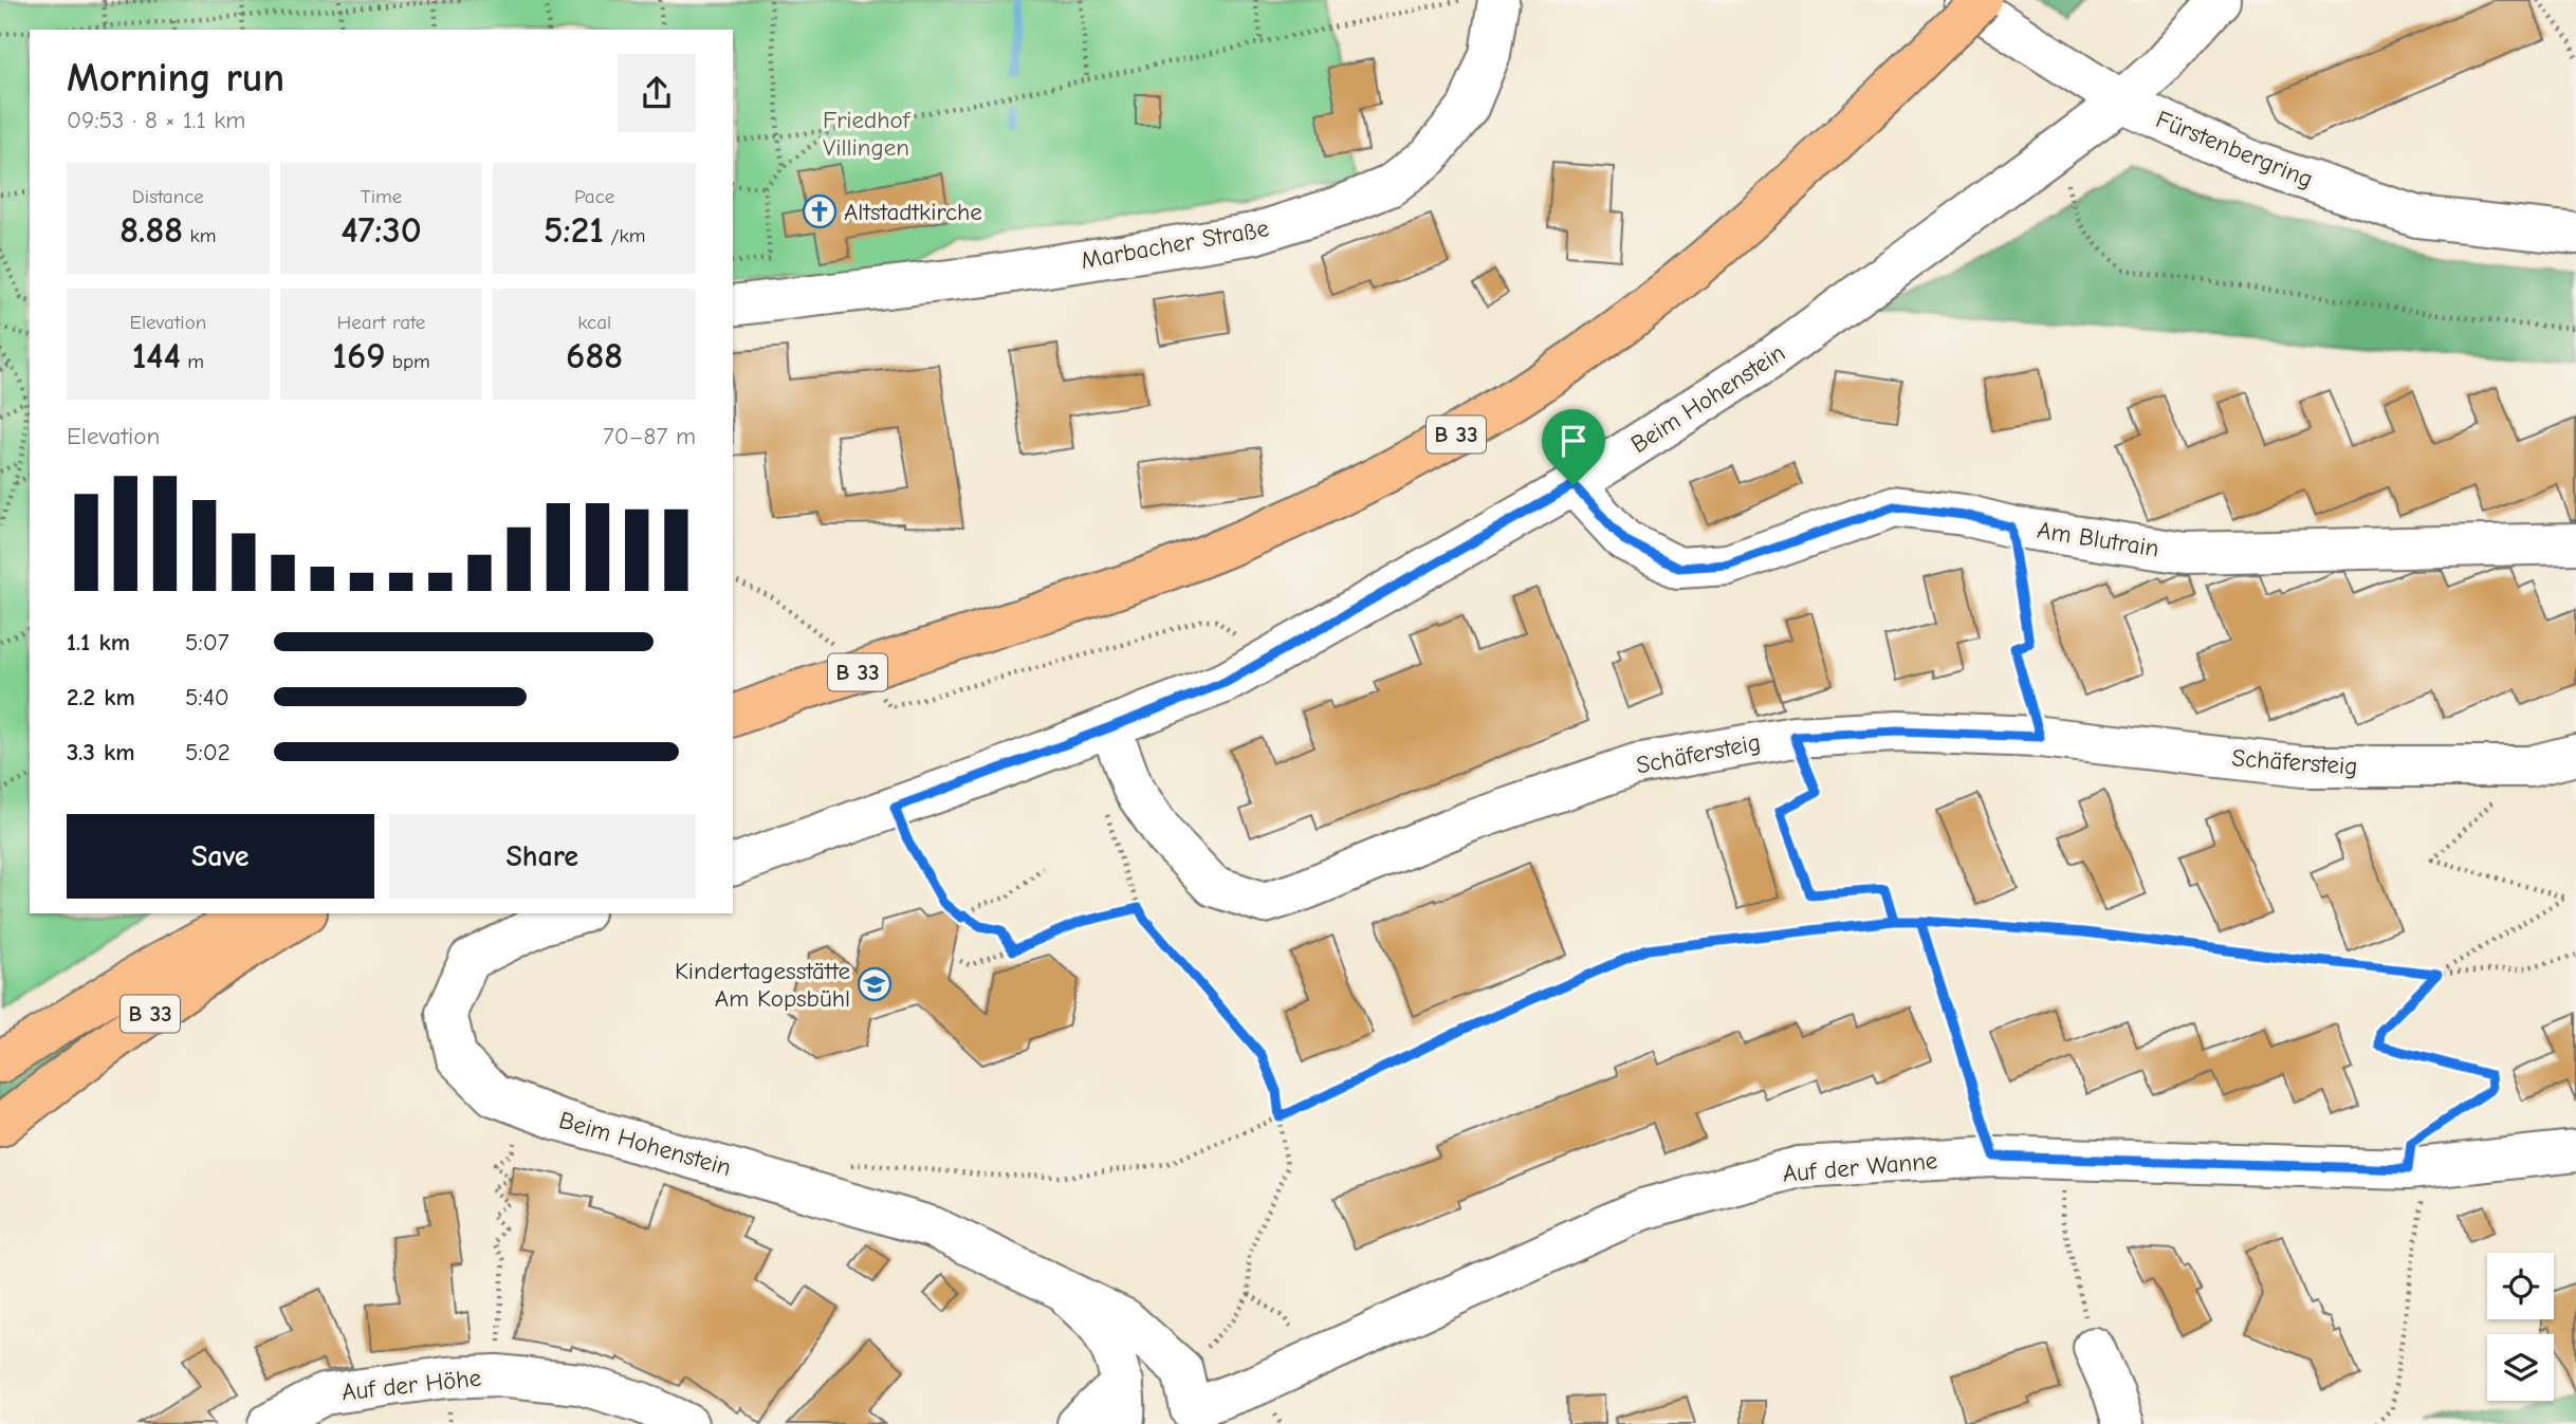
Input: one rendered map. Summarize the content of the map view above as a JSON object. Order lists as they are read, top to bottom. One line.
{"streets":{"main road":["B 33"],"street":["Fürstenbergring","Marbacher Straße","Beim Hohenstein","Am Blutrain","Schäfersteig","Auf der Wanne","Auf der Höhe"]},"crossings":[["Fürstenbergring","Beim Hohenstein"],["Beim Hohenstein","Am Blutrain"],["Beim Hohenstein","Schäfersteig"],["Beim Hohenstein","Auf der Wanne"]],"parks":["Friedhof Villingen"],"places":{"church":["Altstadtkirche"],"school or university":["Kindertagesstätte Am Kopsbühl"]},"page":{"heading":["Morning run","09:53 · 8 × 1.1 km"],"stats":[["Distance","8.88 km"],["Time","47:30"],["Pace","5:21 /km"],["Elevation","144 m"],["Heart rate","169 bpm"],["kcal","688"]],"chart":["Elevation","70–87 m"],"list":[{"name":"1.1 km","note":"5:07"},{"name":"2.2 km","note":"5:40"},{"name":"3.3 km","note":"5:02"}],"buttons":["Save","Share"]}}
